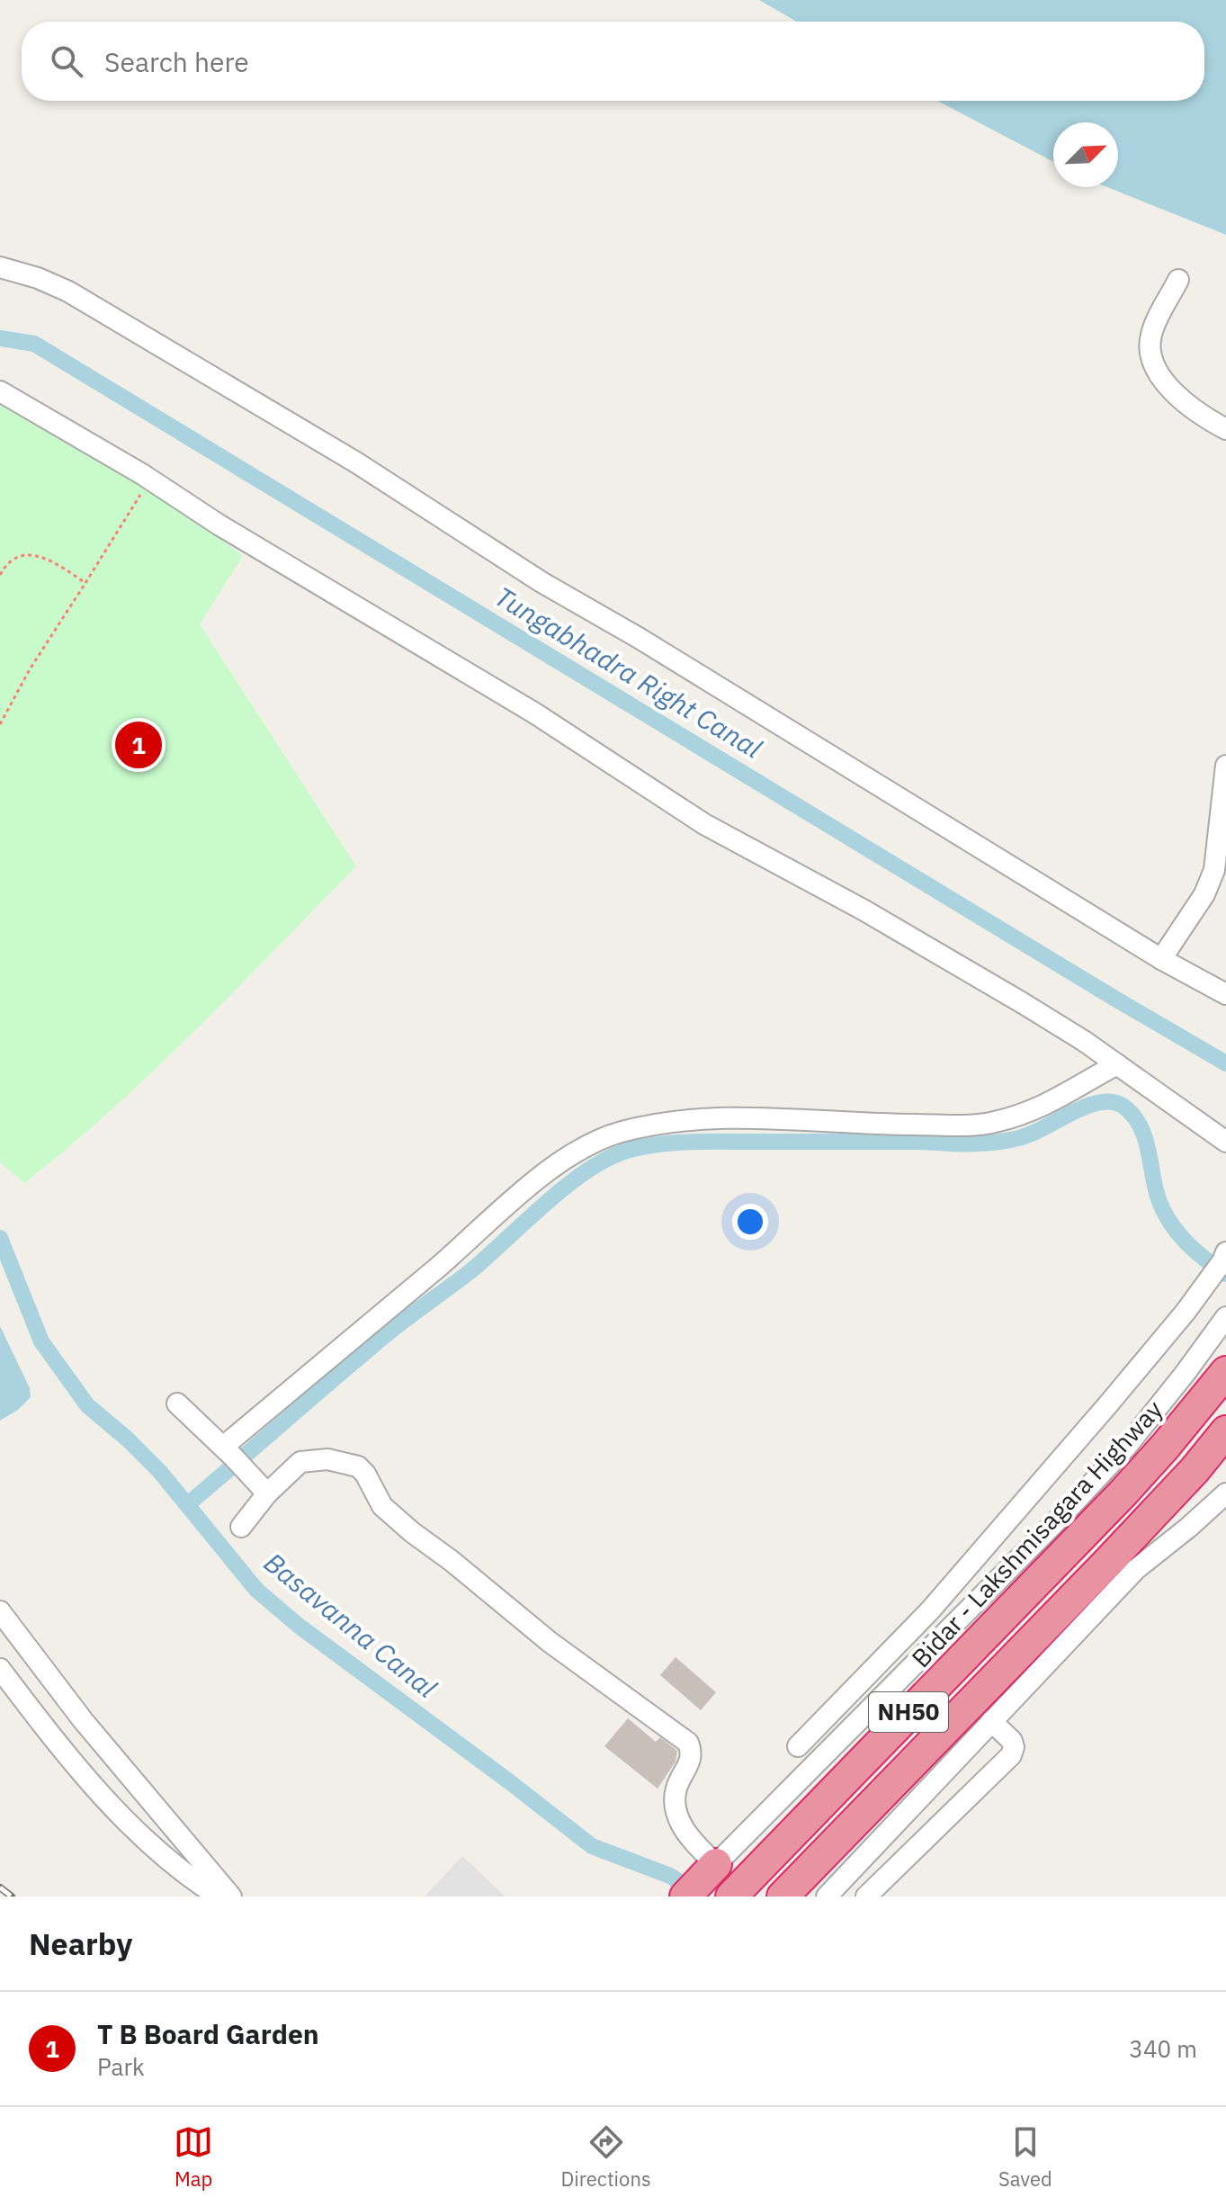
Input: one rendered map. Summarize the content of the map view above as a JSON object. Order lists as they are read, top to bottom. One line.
{"streets":{"highway":["Bidar - Lakshmisagara Highway","NH50"]},"water":["Tungabhadra Right Canal","Basavanna Canal"],"north":"top right","page":{"search":"Search here","pins":"1","heading":"Nearby","list":[{"mark":"1","name":"T B Board Garden","note":"Park","value":"340 m"}],"nav":["Map","Directions","Saved"]}}
